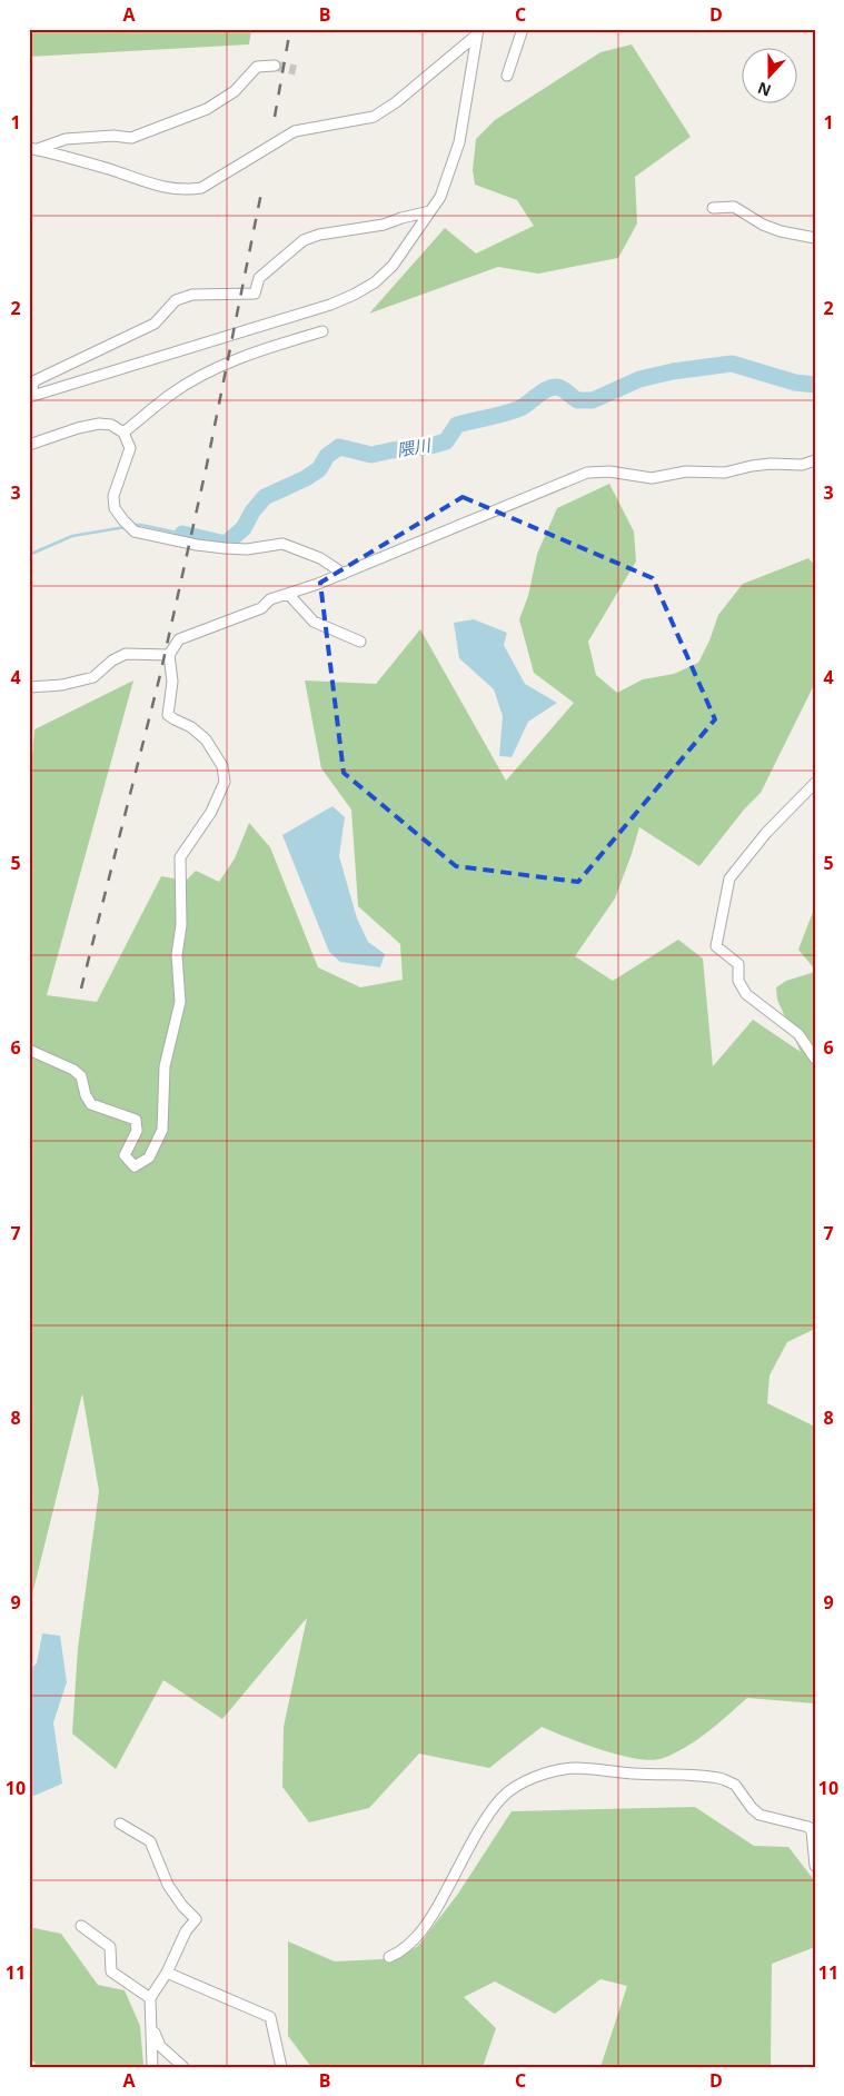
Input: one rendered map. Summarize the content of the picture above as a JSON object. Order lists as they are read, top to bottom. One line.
{"water":["隈川"],"north":"bottom","grid":{"columns":["A","B","C","D"],"rows":["1","2","3","4","5","6","7","8","9","10","11"]}}
